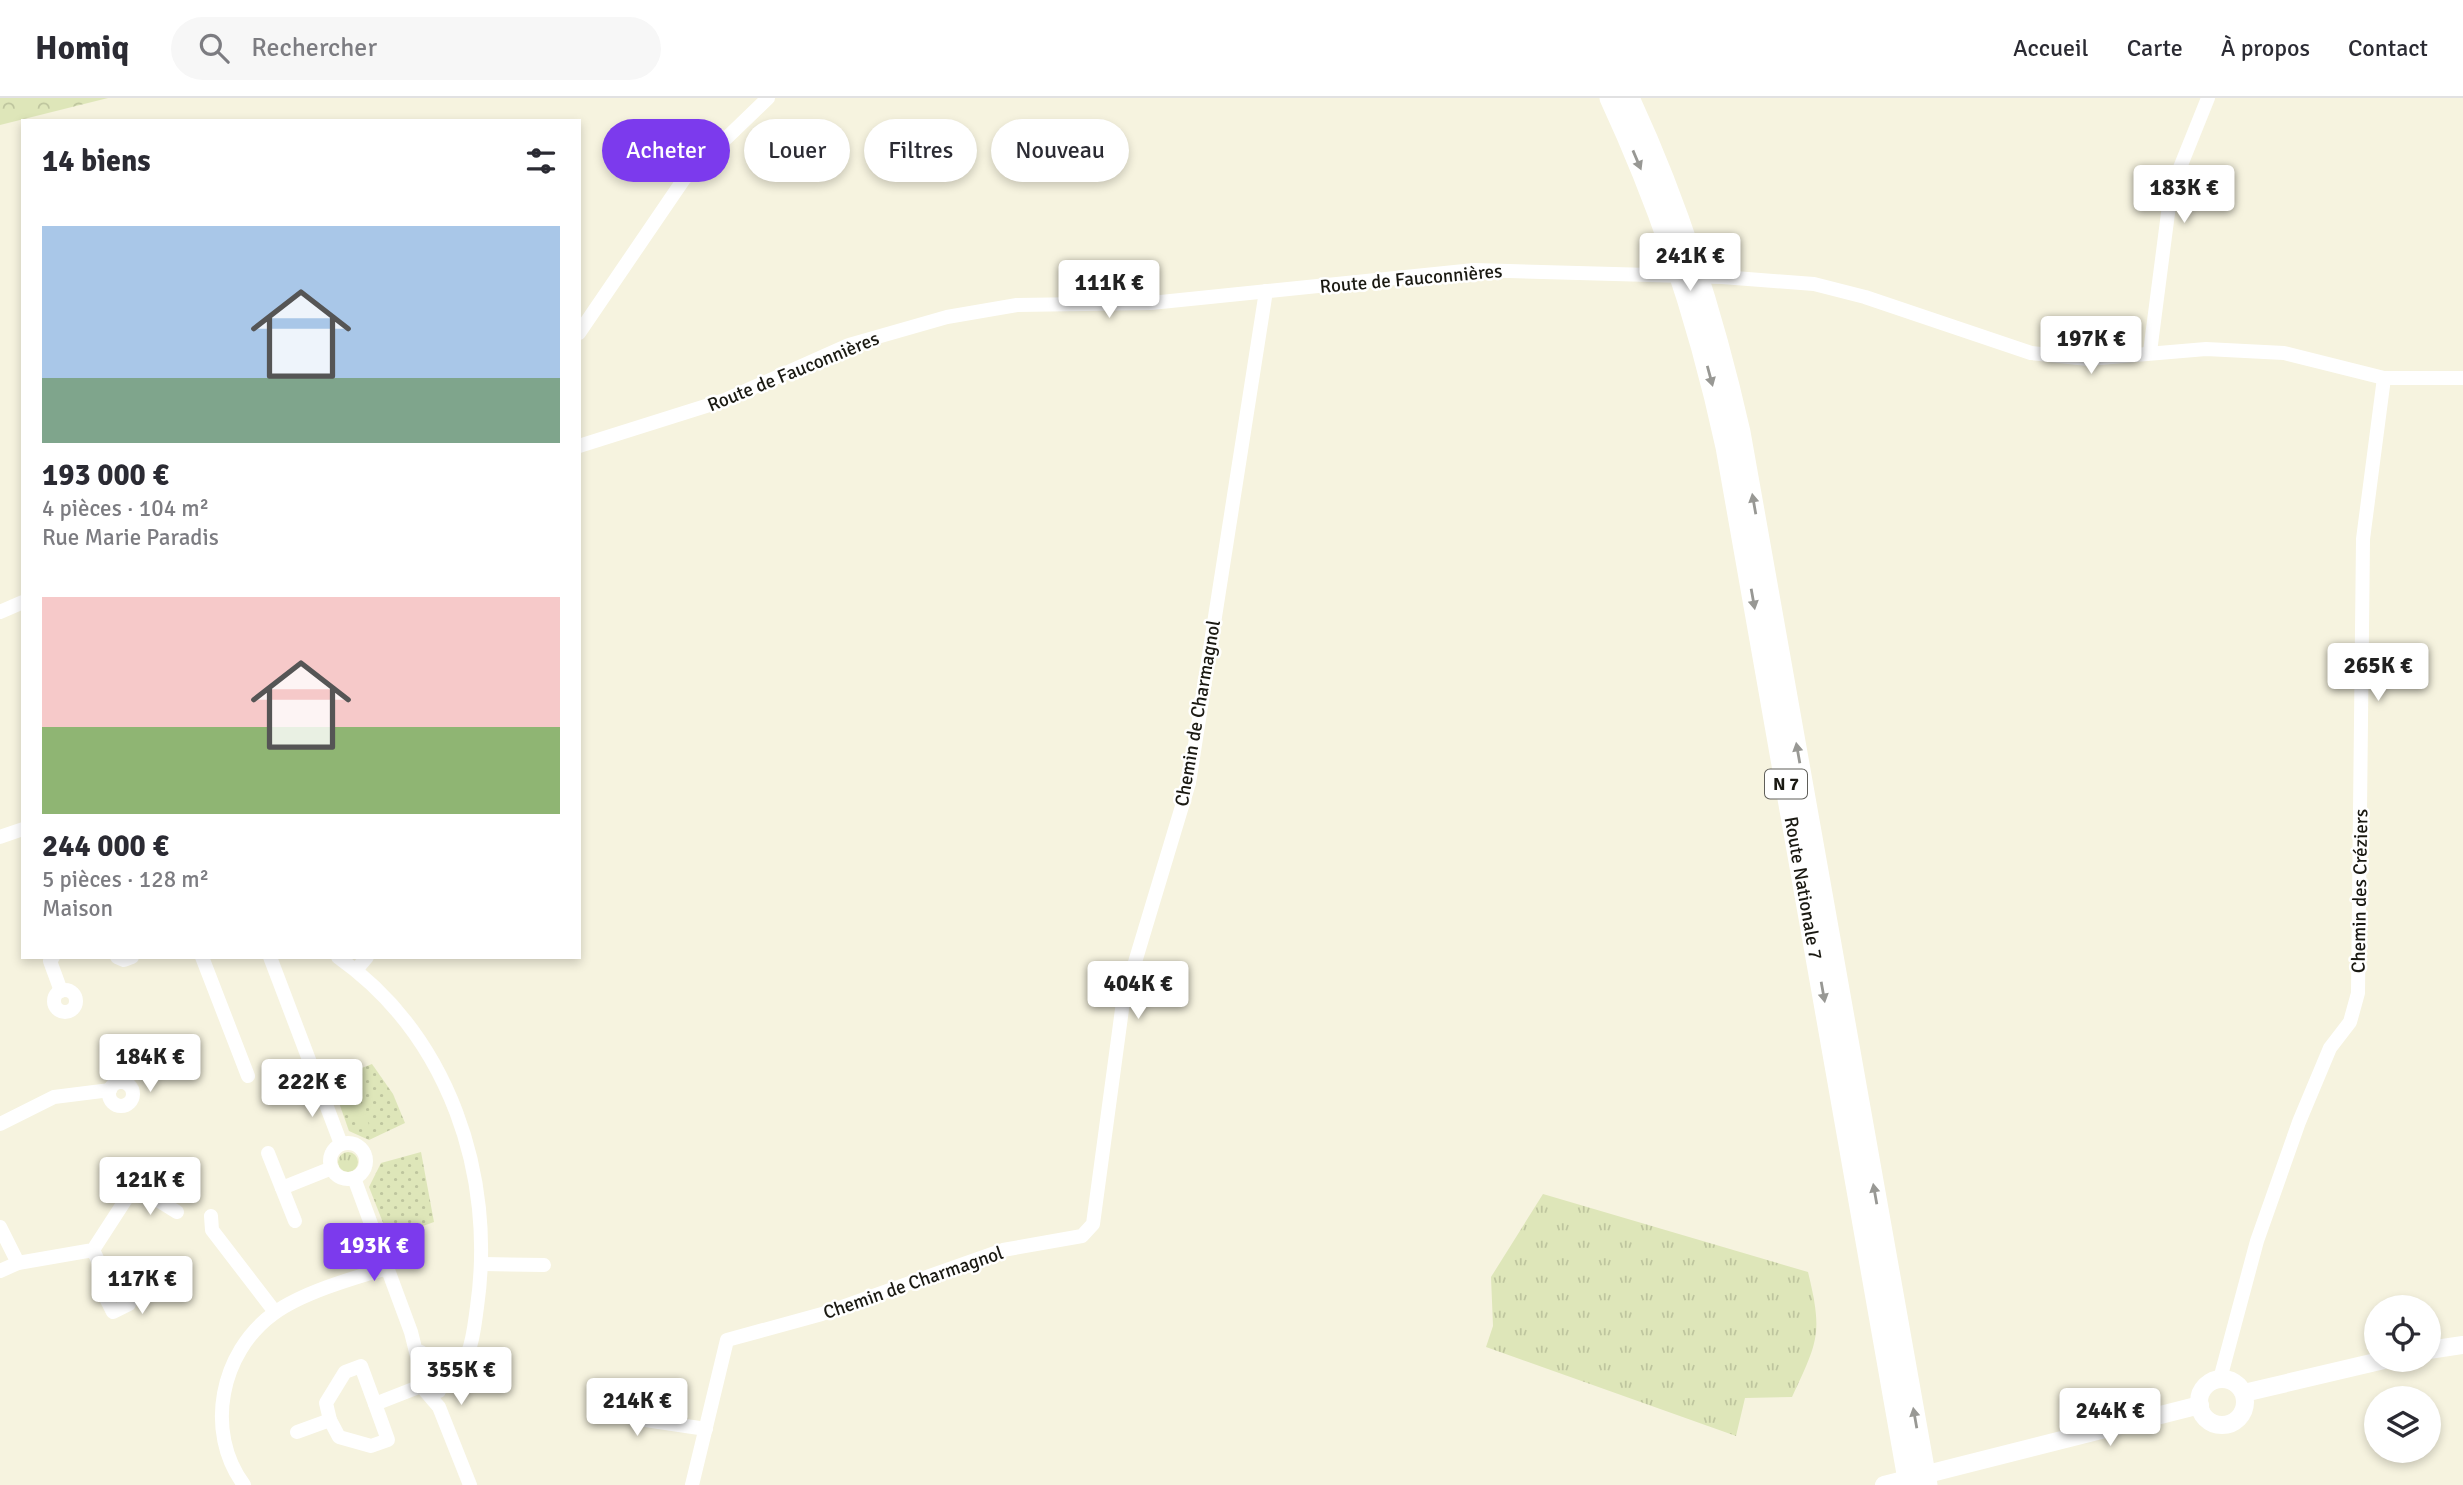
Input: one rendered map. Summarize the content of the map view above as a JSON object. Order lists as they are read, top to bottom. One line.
{"streets":{"highway":["N 7","Route Nationale 7"],"street":["Route de Fauconnières","Chemin de Charmagnol","Chemin des Créziers"]},"crossings":[["Route de Fauconnières","Chemin de Charmagnol"],["Route de Fauconnières","Chemin des Créziers"]],"page":{"header":"Homiq","search":"Rechercher","nav":["Accueil","Carte","À propos","Contact"],"chip":["Acheter","Louer","Filtres","Nouveau"],"heading":"14 biens","price":["183K €","241K €","111K €","197K €","265K €","404K €","184K €","222K €","121K €","193K €","117K €","355K €","214K €","244K €"],"list":[{"name":"193 000 €","note":"4 pièces · 104 m² · Rue Marie Paradis"},{"name":"244 000 €","note":"5 pièces · 128 m² · Maison"}]}}
